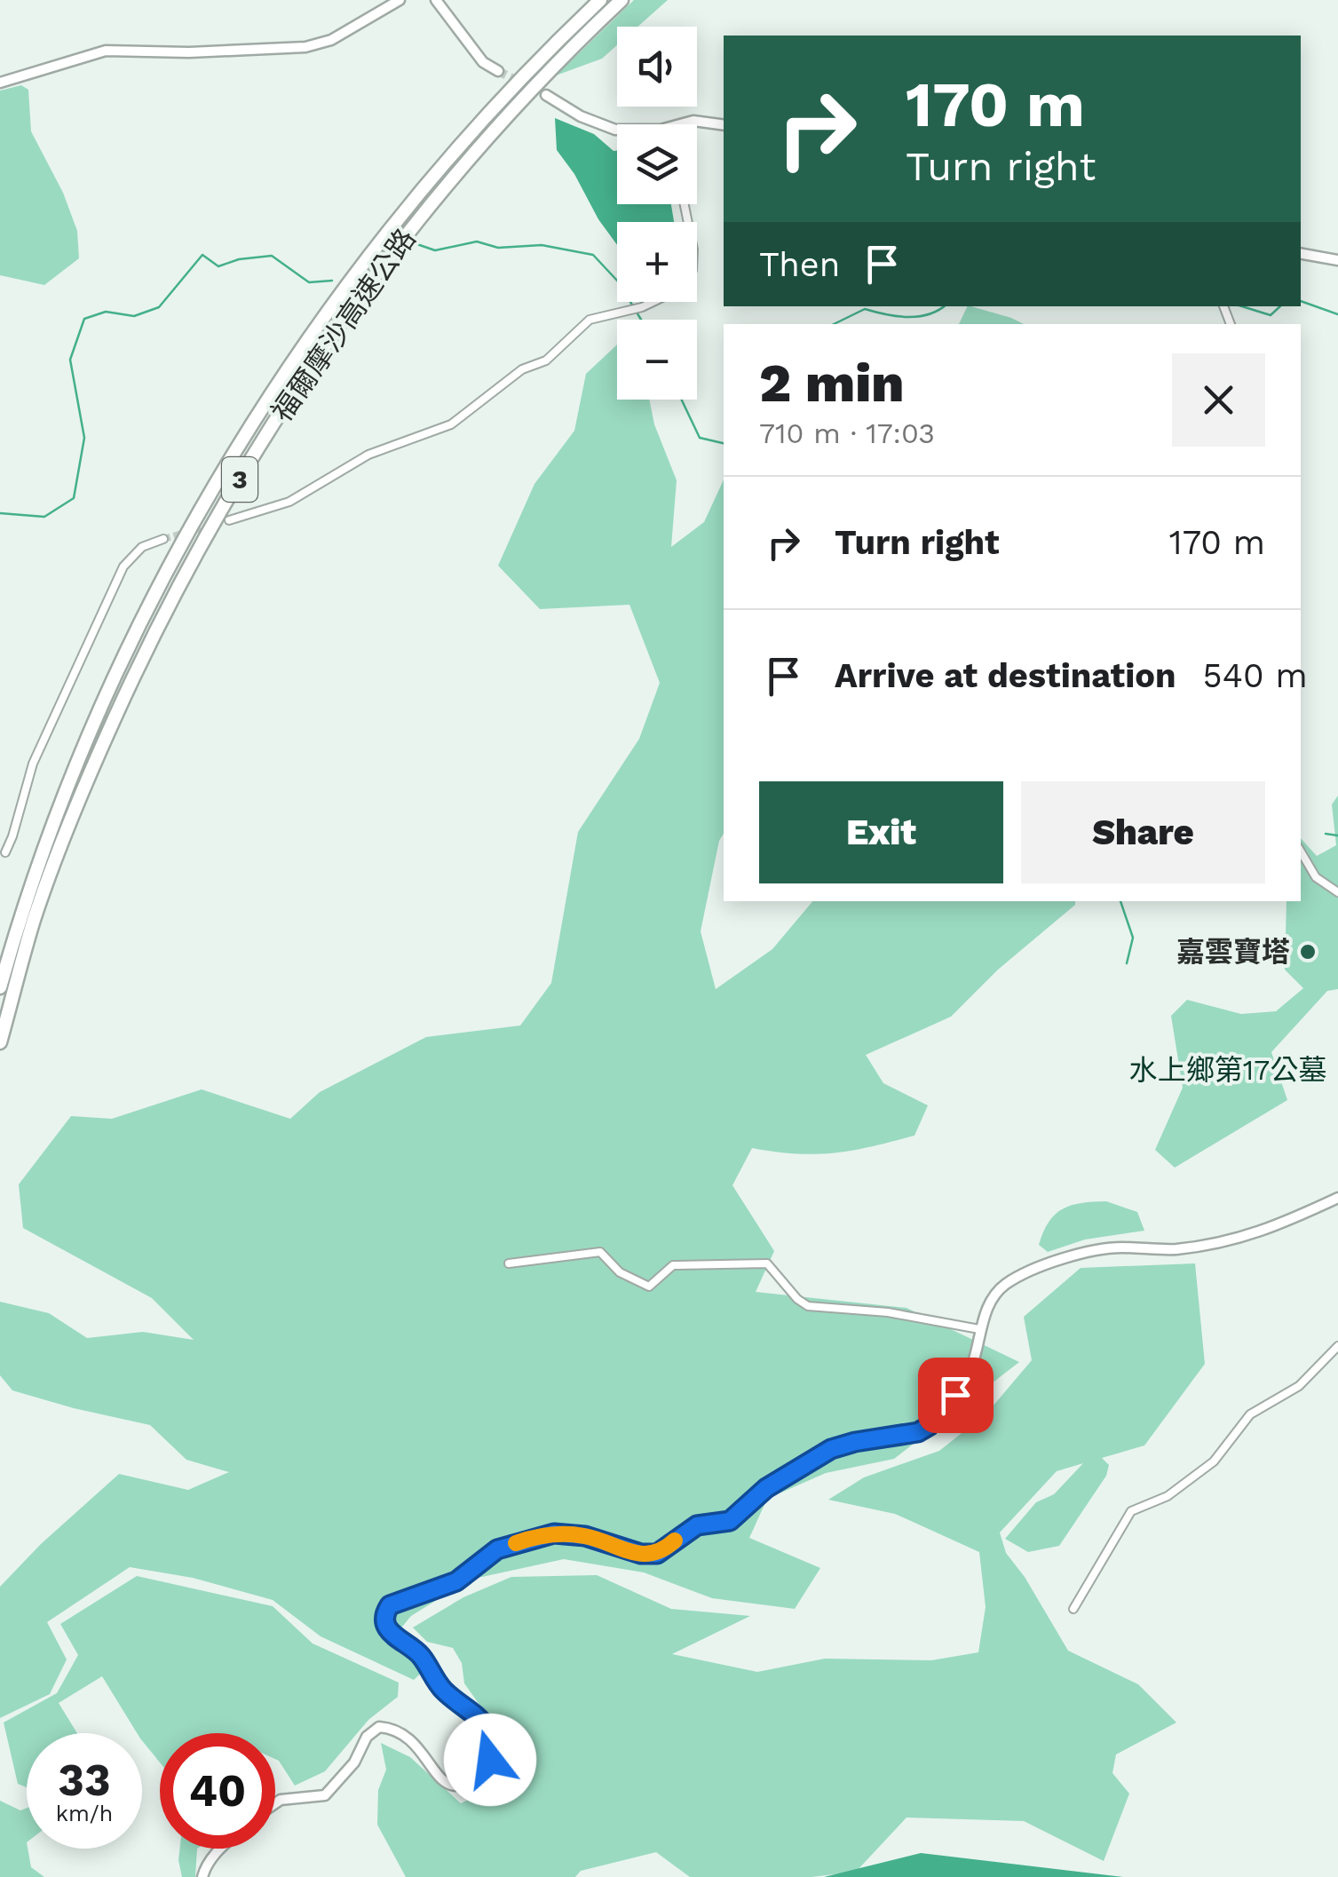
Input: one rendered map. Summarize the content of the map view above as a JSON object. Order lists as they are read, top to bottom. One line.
{"streets":{"highway":["福爾摩沙高速公路","3"]},"parks":["水上鄉第17公墓"],"places":["嘉雲寶塔"],"page":{"map_buttons":["+","−"],"turn":["170 m","Turn right"],"then":"Then","heading":["2 min","710 m · 17:03"],"list":[{"name":"Turn right","value":"170 m"},{"name":"Arrive at destination","value":"540 m"}],"buttons":["Exit","Share"],"speed":"33 km/h","limit":"40"}}
